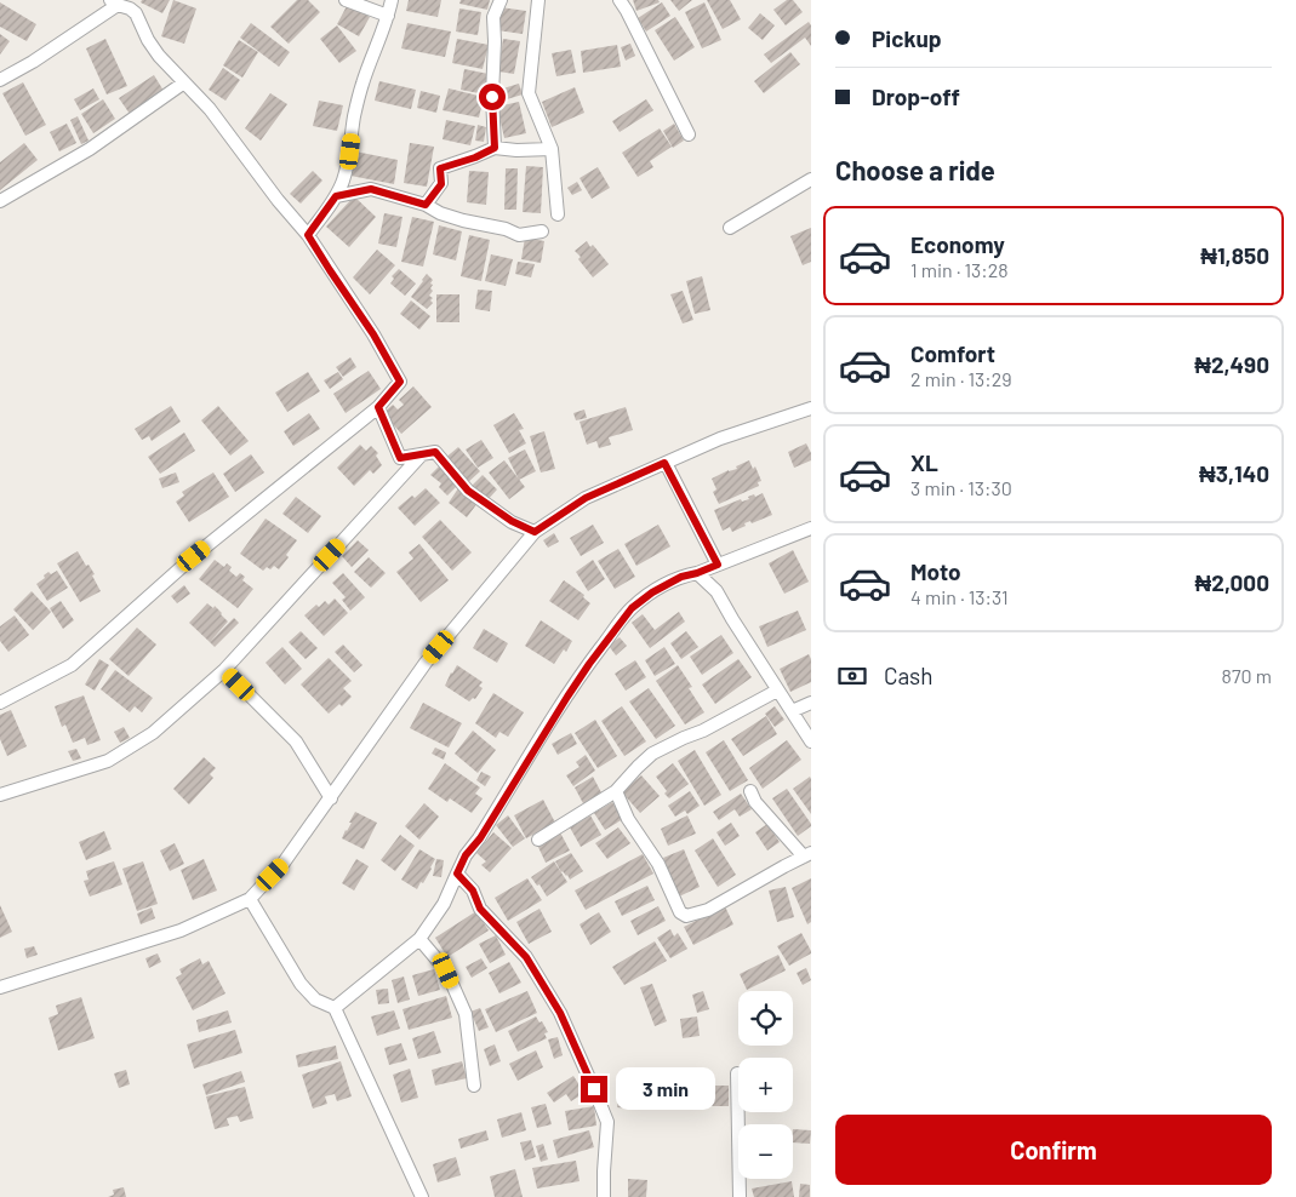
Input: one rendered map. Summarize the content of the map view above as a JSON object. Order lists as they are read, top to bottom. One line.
{"page":{"banner":["Pickup","Drop-off"],"heading":"Choose a ride","list":[{"name":"Economy","note":"1 min · 13:28","value":"₦1,850"},{"name":"Comfort","note":"2 min · 13:29","value":"₦2,490"},{"name":"XL","note":"3 min · 13:30","value":"₦3,140"},{"name":"Moto","note":"4 min · 13:31","value":"₦2,000"}],"pay":["Cash","870 m"],"map_buttons":["+","−"],"bubble":"3 min","buttons":"Confirm"}}
